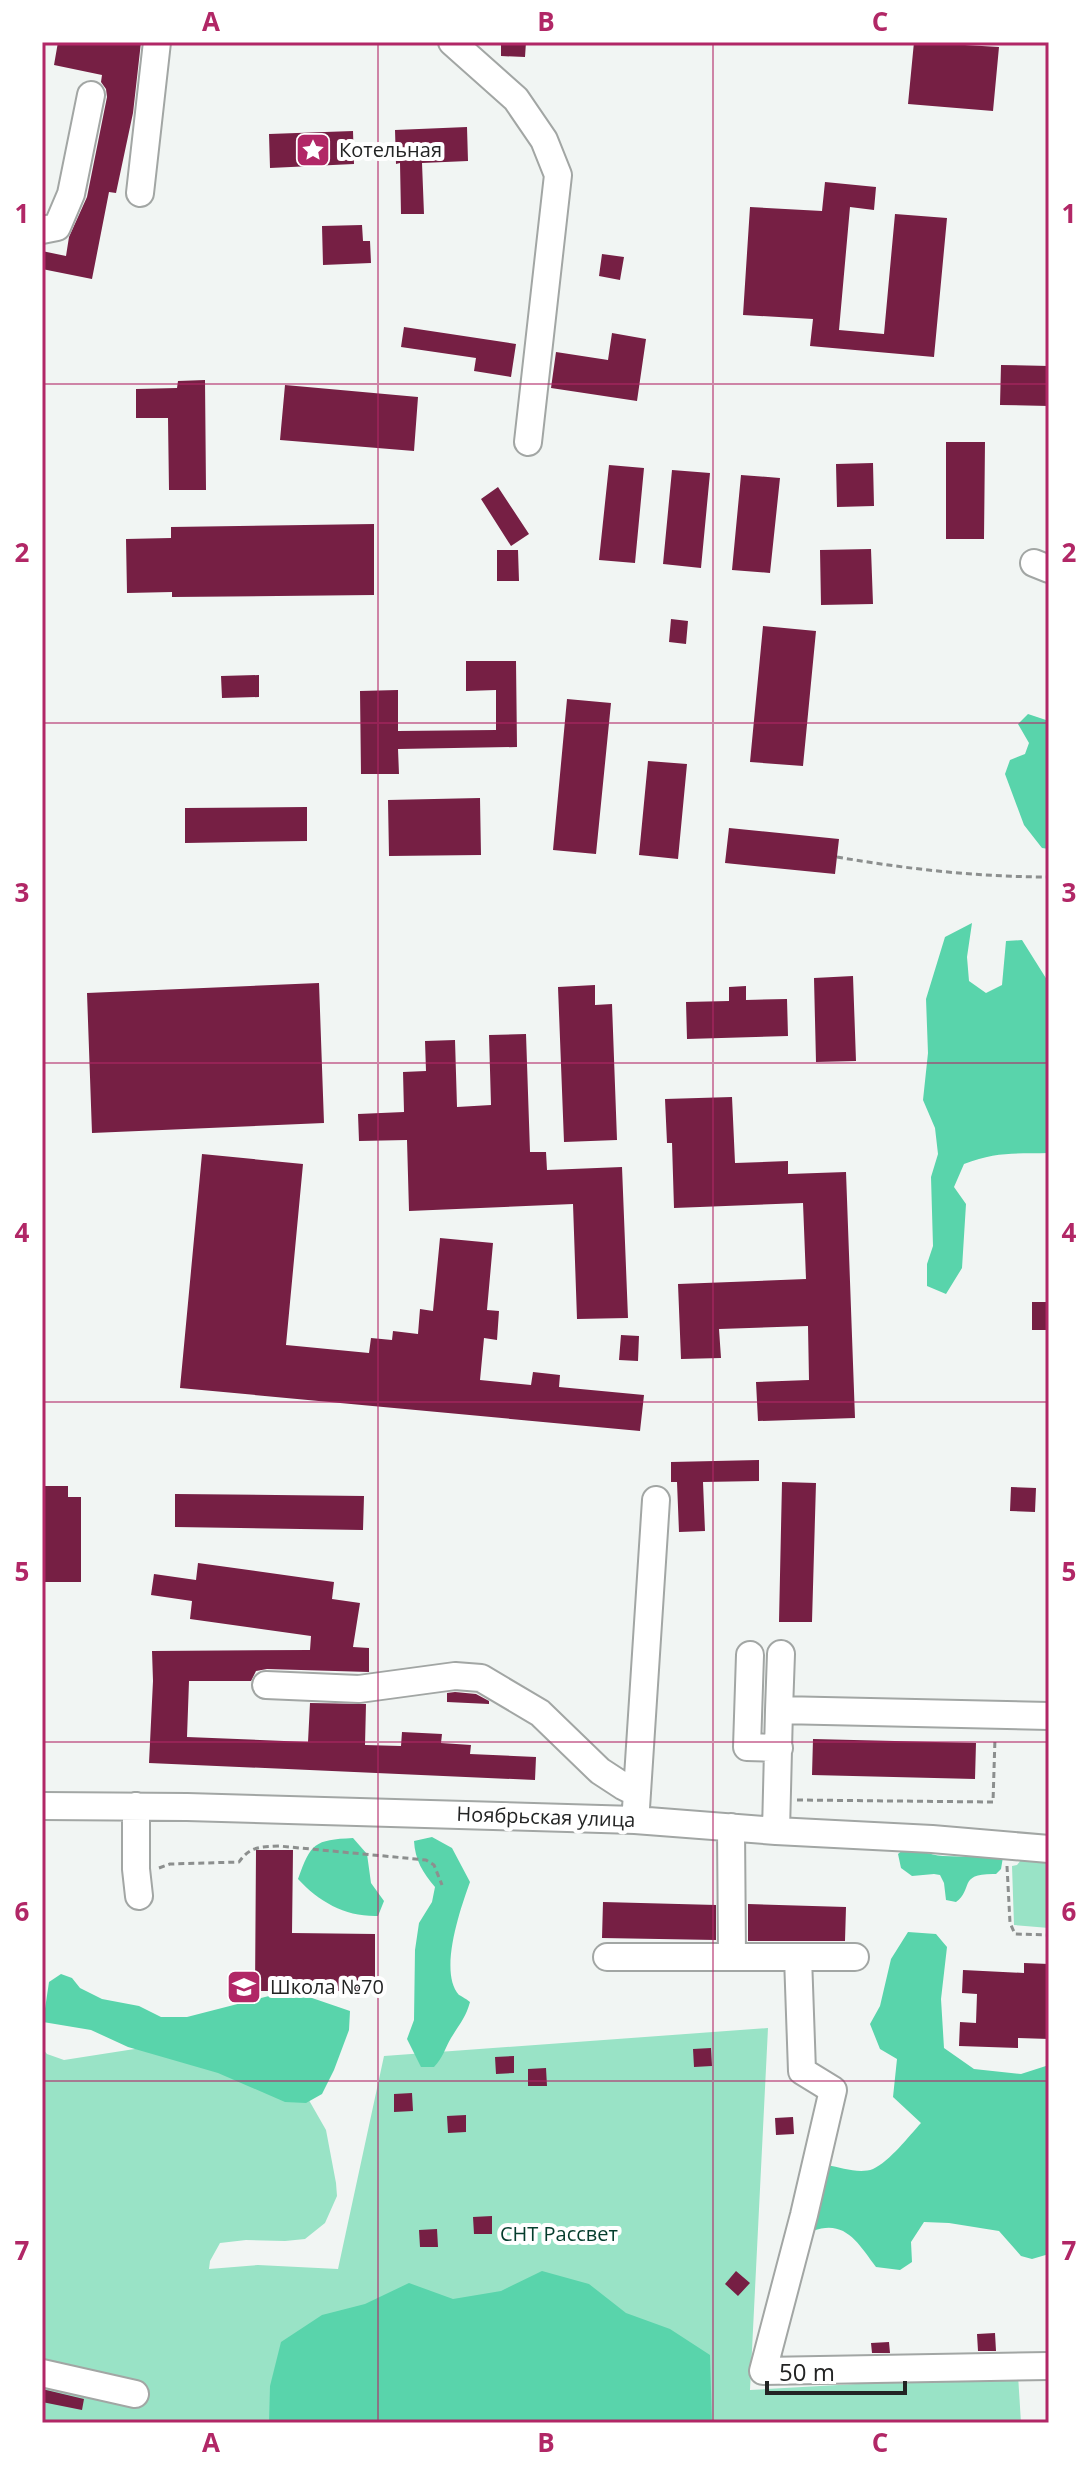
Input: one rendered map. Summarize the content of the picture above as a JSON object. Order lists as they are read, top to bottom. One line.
{"streets":{"street":["Ноябрьская улица"]},"parks":["СНТ Рассвет"],"places":{"place":["Котельная"],"school or university":["Школа №70"]},"scale_bar":"50 m","grid":{"columns":["A","B","C"],"rows":["1","2","3","4","5","6","7"]}}
